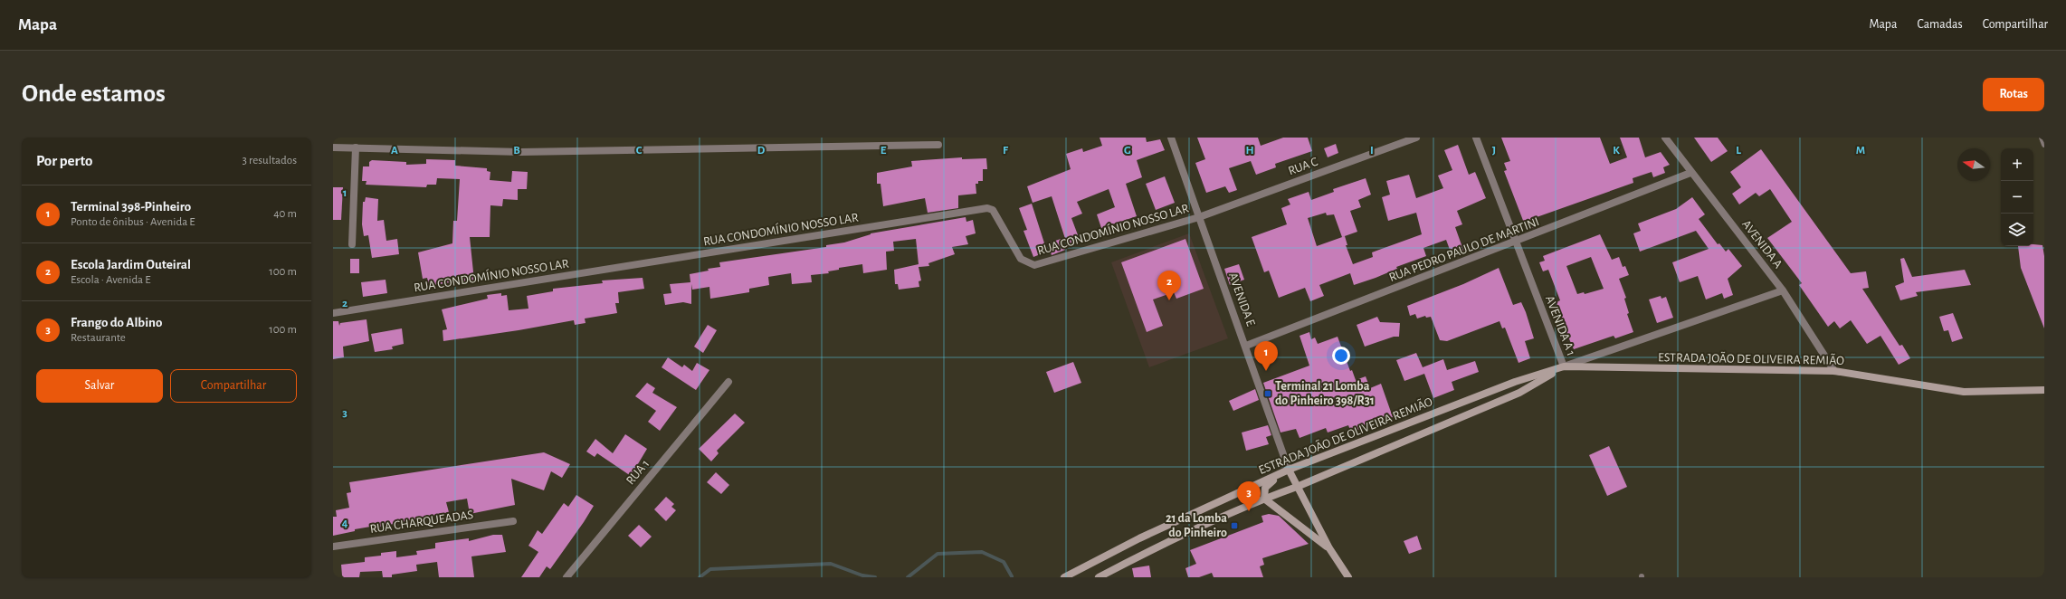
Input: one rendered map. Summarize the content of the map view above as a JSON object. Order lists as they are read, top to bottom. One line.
{"streets":{"main road":["ESTRADA JOÃO DE OLIVEIRA REMIÃO"],"street":["RUA C","RUA CONDOMÍNIO NOSSO LAR","AVENIDA A","RUA PEDRO PAULO DE MARTINI","AVENIDA E","AVENIDA A 1","RUA 1","RUA CHARQUEADAS"]},"crossings":[["RUA C","RUA CONDOMÍNIO NOSSO LAR"],["RUA C","AVENIDA E"],["RUA CONDOMÍNIO NOSSO LAR","AVENIDA E"],["AVENIDA A","RUA PEDRO PAULO DE MARTINI"],["AVENIDA A","AVENIDA A 1"],["AVENIDA A","ESTRADA JOÃO DE OLIVEIRA REMIÃO"],["RUA PEDRO PAULO DE MARTINI","AVENIDA E"],["RUA PEDRO PAULO DE MARTINI","AVENIDA A 1"],["AVENIDA E","ESTRADA JOÃO DE OLIVEIRA REMIÃO"],["AVENIDA A 1","ESTRADA JOÃO DE OLIVEIRA REMIÃO"]],"places":{"transit":["Terminal 21 Lomba do Pinheiro 398/R31","21 da Lomba do Pinheiro"]},"north":"left","page":{"header":"Mapa","nav":["Mapa","Camadas","Compartilhar"],"buttons":["Rotas",["Salvar","Compartilhar"]],"title":"Onde estamos","heading":["Por perto","3 resultados"],"map_buttons":["+","−"],"list":[{"mark":"1","name":"Terminal 398-Pinheiro","note":"Ponto de ônibus · Avenida E","value":"40 m"},{"mark":"2","name":"Escola Jardim Outeiral","note":"Escola · Avenida E","value":"100 m"},{"mark":"3","name":"Frango do Albino","note":"Restaurante","value":"100 m"}],"pins":["2","1","3"]},"grid":{"columns":["A","B","C","D","E","F","G","H","I","J","K","L","M"],"rows":["1","2","3","4"]}}
